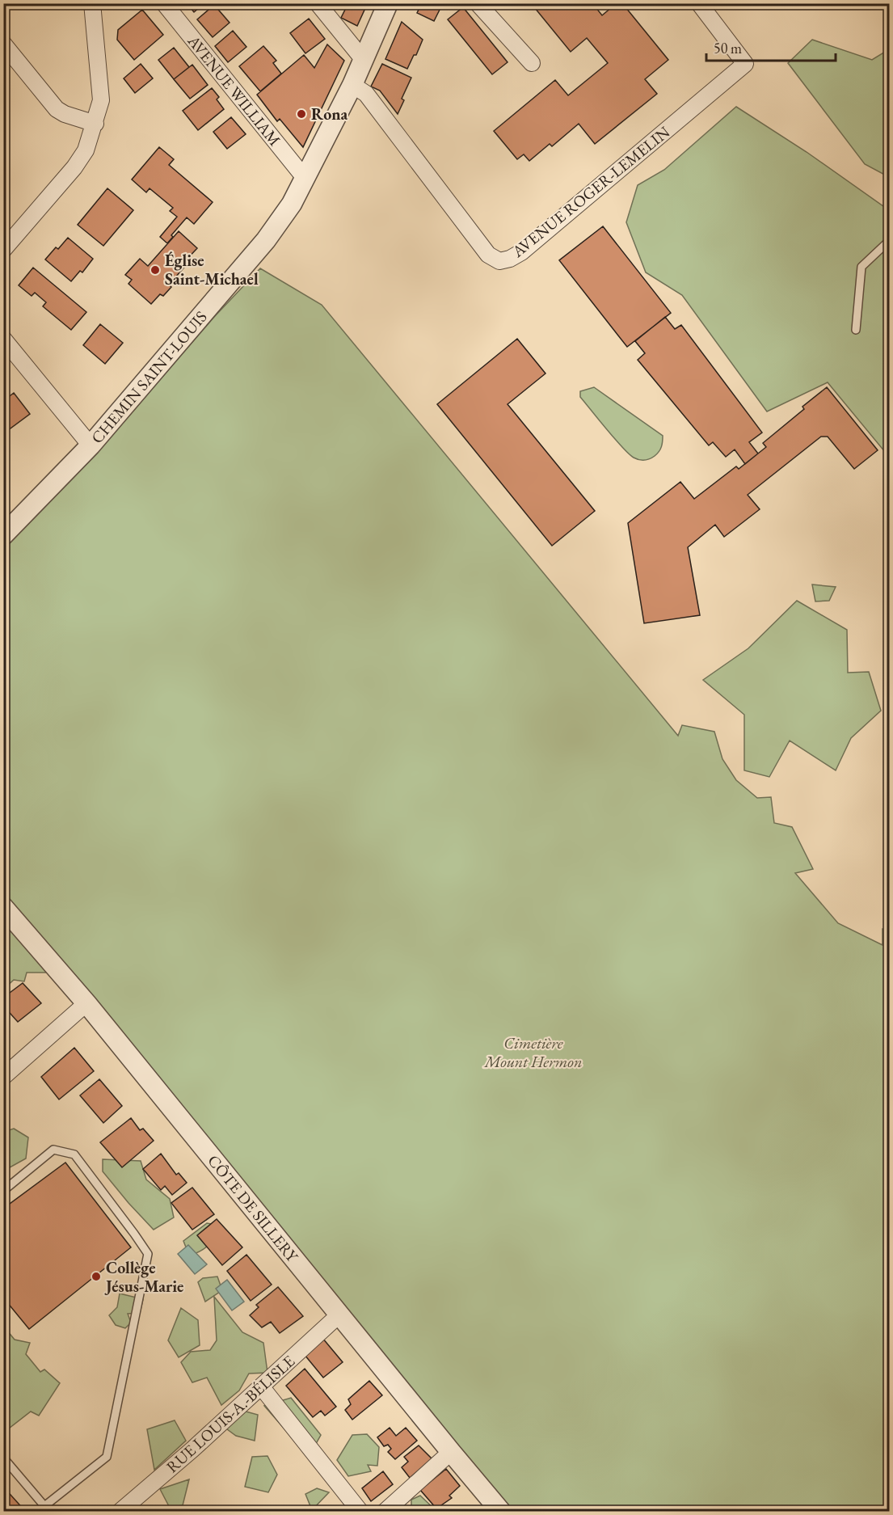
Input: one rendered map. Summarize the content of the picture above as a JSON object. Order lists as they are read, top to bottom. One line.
{"streets":{"street":["AVENUE WILLIAM","AVENUE ROGER-LEMELIN","CHEMIN SAINT-LOUIS","CÔTE DE SILLERY","RUE LOUIS-A.-BÉLISLE"]},"crossings":[["AVENUE WILLIAM","CHEMIN SAINT-LOUIS"],["AVENUE ROGER-LEMELIN","CHEMIN SAINT-LOUIS"],["CÔTE DE SILLERY","RUE LOUIS-A.-BÉLISLE"]],"parks":["Cimetière Mount Hermon"],"places":["Rona","Église Saint-Michael","Collège Jésus-Marie"],"scale_bar":"50 m"}
